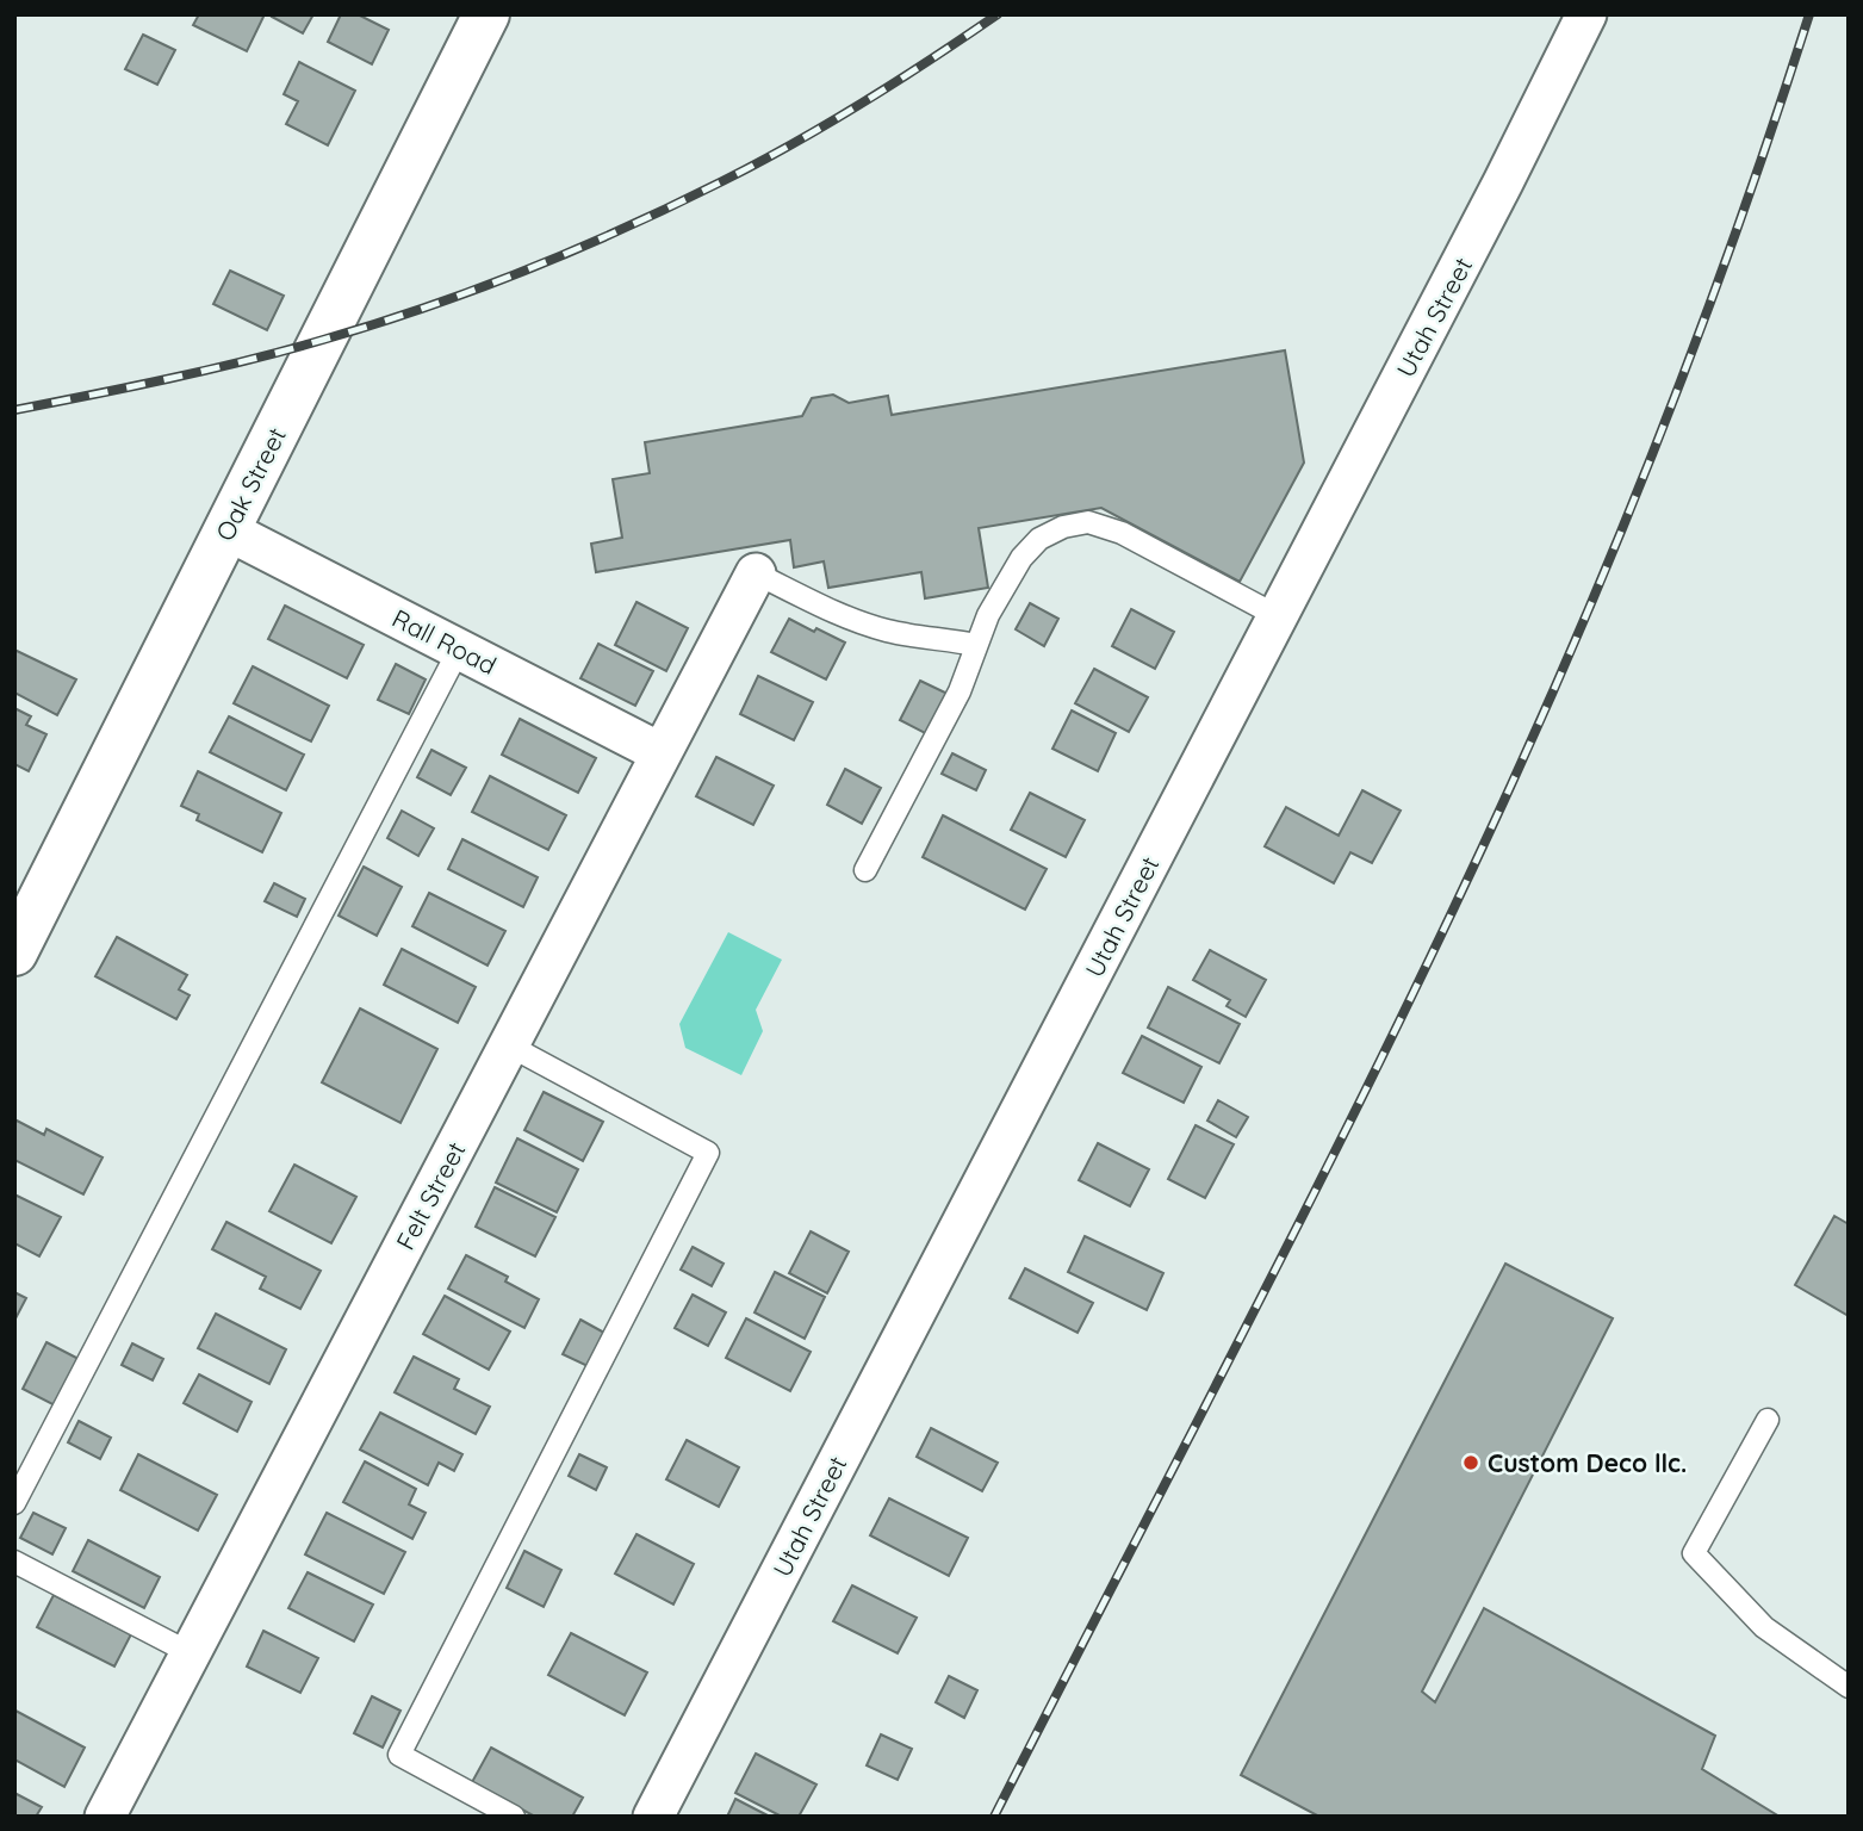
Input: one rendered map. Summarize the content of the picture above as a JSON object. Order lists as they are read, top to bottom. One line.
{"streets":{"street":["Utah Street","Oak Street","Rall Road","Felt Street"]},"crossings":[["Oak Street","Rall Road"],["Rall Road","Felt Street"]],"places":["Custom Deco llc."]}
